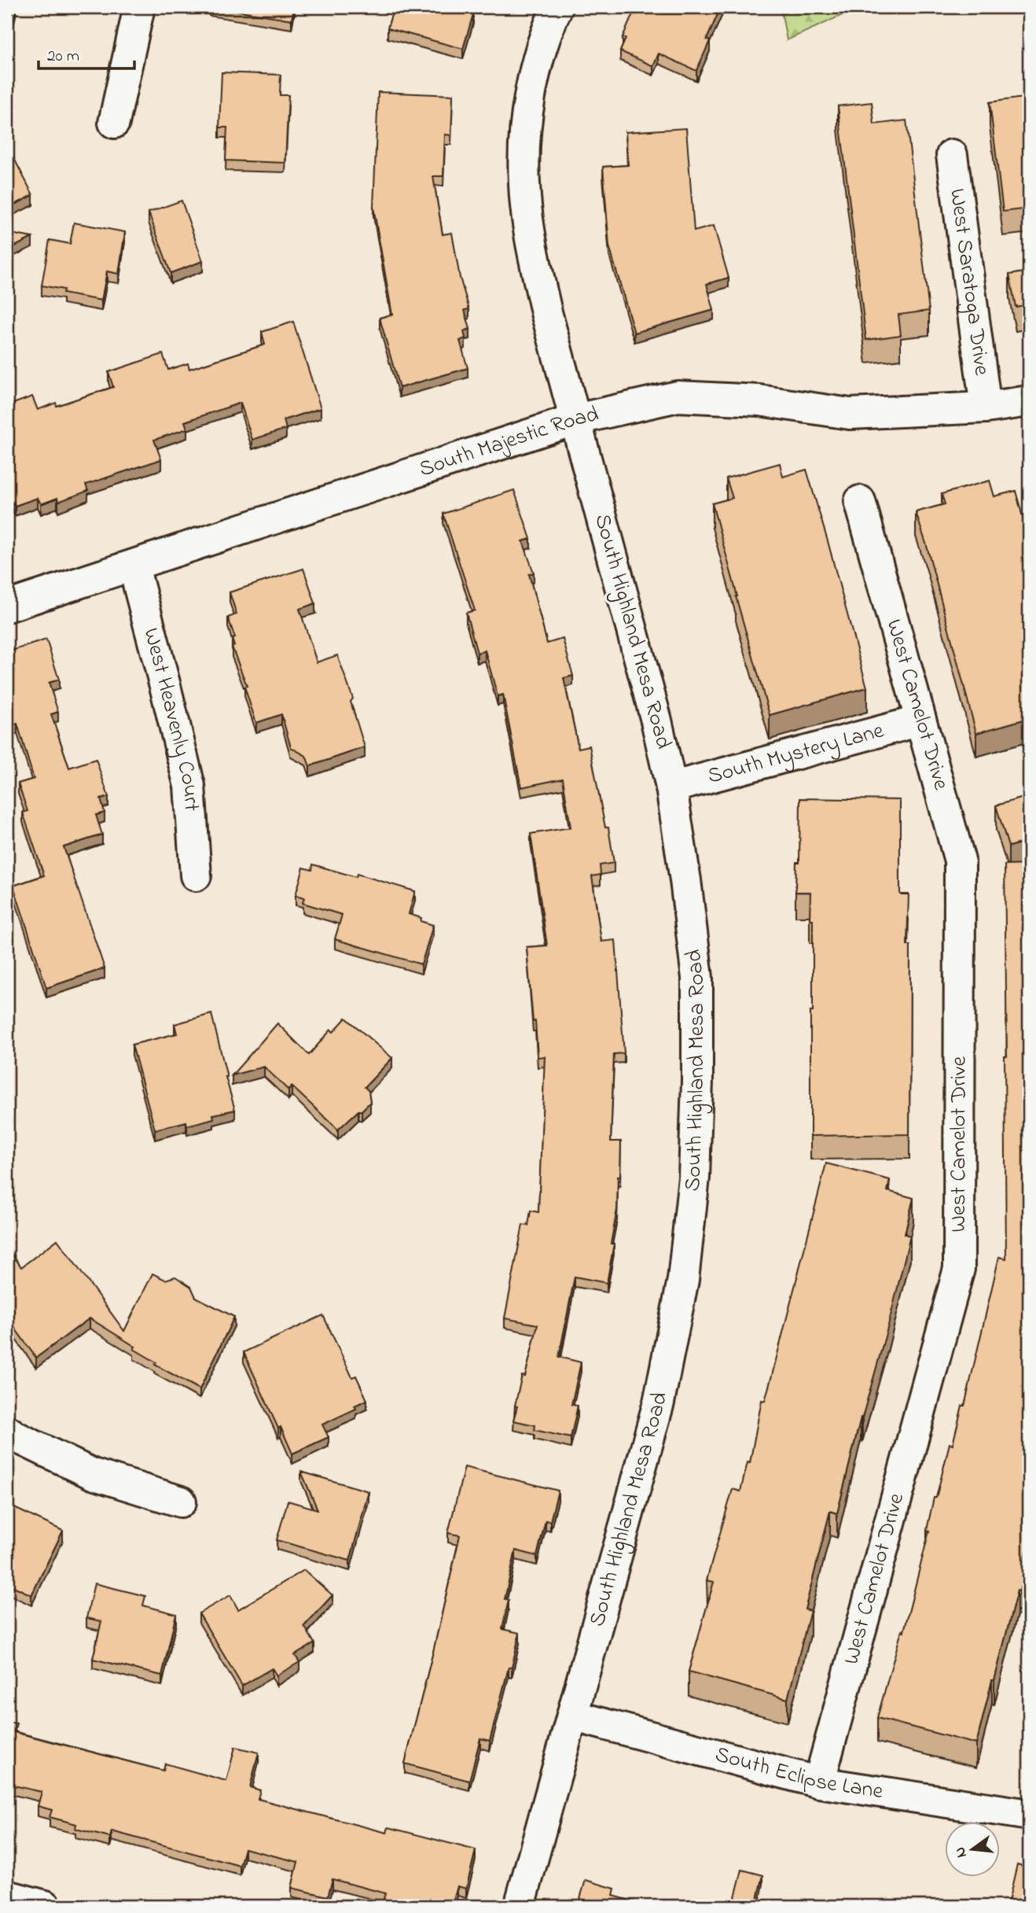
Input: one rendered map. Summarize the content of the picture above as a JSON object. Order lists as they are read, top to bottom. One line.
{"streets":{"street":["West Saratoga Drive","South Majestic Road","South Highland Mesa Road","West Camelot Drive","West Heavenly Court","South Mystery Lane","South Eclipse Lane"]},"crossings":[["West Saratoga Drive","South Majestic Road"],["South Majestic Road","South Highland Mesa Road"],["South Majestic Road","West Heavenly Court"],["South Highland Mesa Road","South Mystery Lane"],["South Highland Mesa Road","South Eclipse Lane"],["West Camelot Drive","South Mystery Lane"],["West Camelot Drive","South Eclipse Lane"]],"scale_bar":"20 m","north":"left"}
